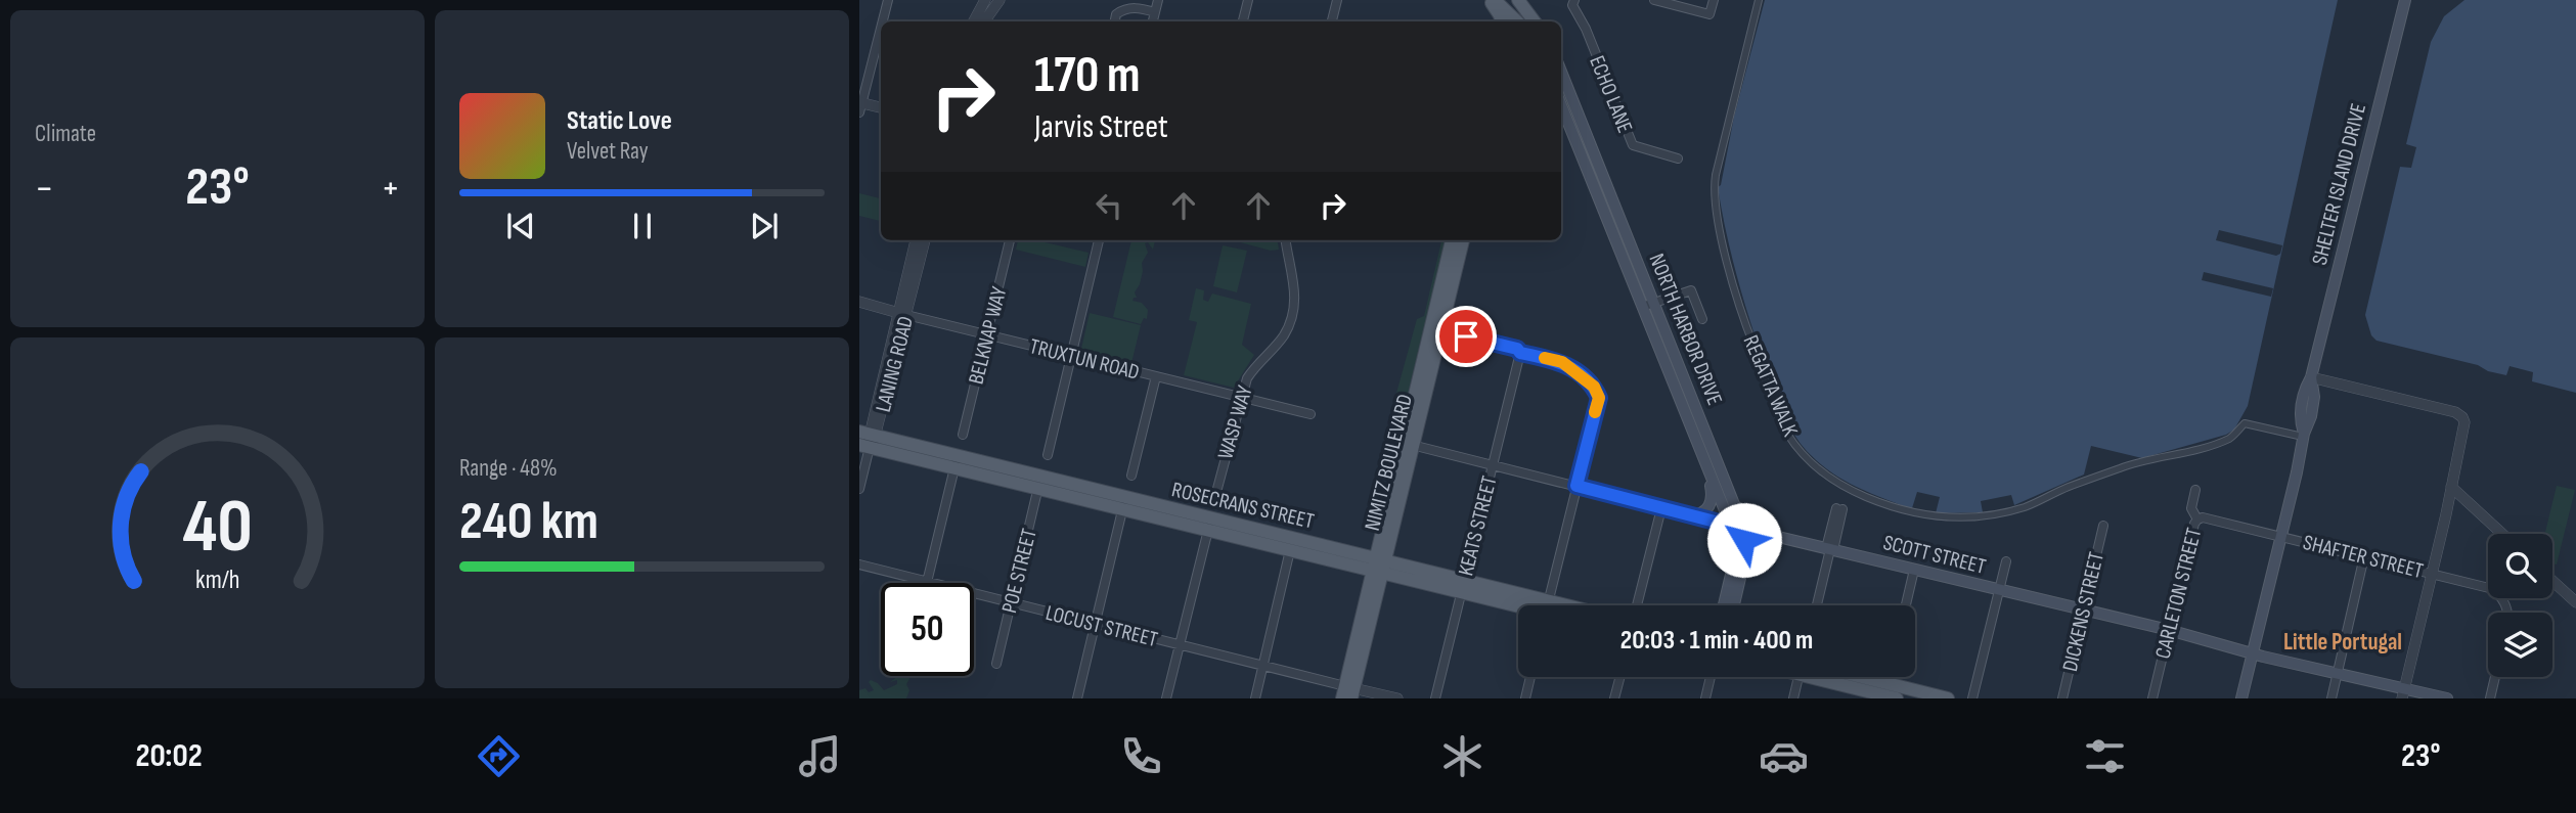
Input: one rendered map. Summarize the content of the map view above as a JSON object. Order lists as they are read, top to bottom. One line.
{"streets":{"main road":["SHELTER ISLAND DRIVE","NORTH HARBOR DRIVE","NIMITZ BOULEVARD","ROSECRANS STREET","SCOTT STREET"],"street":["ECHO LANE","BELKNAP WAY","TRUXTUN ROAD","LANING ROAD","REGATTA WALK","WASP WAY","KEATS STREET","SHAFTER STREET","POE STREET","CARLETON STREET","DICKENS STREET","LOCUST STREET"]},"crossings":[["SHELTER ISLAND DRIVE","REGATTA WALK"],["SHELTER ISLAND DRIVE","SCOTT STREET"],["SHELTER ISLAND DRIVE","SHAFTER STREET"],["NORTH HARBOR DRIVE","SCOTT STREET"],["BELKNAP WAY","TRUXTUN ROAD"],["TRUXTUN ROAD","LANING ROAD"],["TRUXTUN ROAD","WASP WAY"],["LANING ROAD","ROSECRANS STREET"],["NIMITZ BOULEVARD","ROSECRANS STREET"],["NIMITZ BOULEVARD","SCOTT STREET"],["NIMITZ BOULEVARD","LOCUST STREET"],["ROSECRANS STREET","KEATS STREET"],["ROSECRANS STREET","POE STREET"],["KEATS STREET","SCOTT STREET"],["SCOTT STREET","CARLETON STREET"],["SCOTT STREET","DICKENS STREET"],["SHAFTER STREET","CARLETON STREET"],["POE STREET","LOCUST STREET"]],"districts":["Little Portugal"],"page":{"tile":["Climate",["Range · 48%","240 km"]],"turn":["170 m","Jarvis Street"],"song":["Static Love","Velvet Ray"],"heat":["−","23°","+"],"limit":"50","trip":"20:03 · 1 min · 400 m","tabs":["20:02","23°"],"gauge":["40","km/h"]}}
